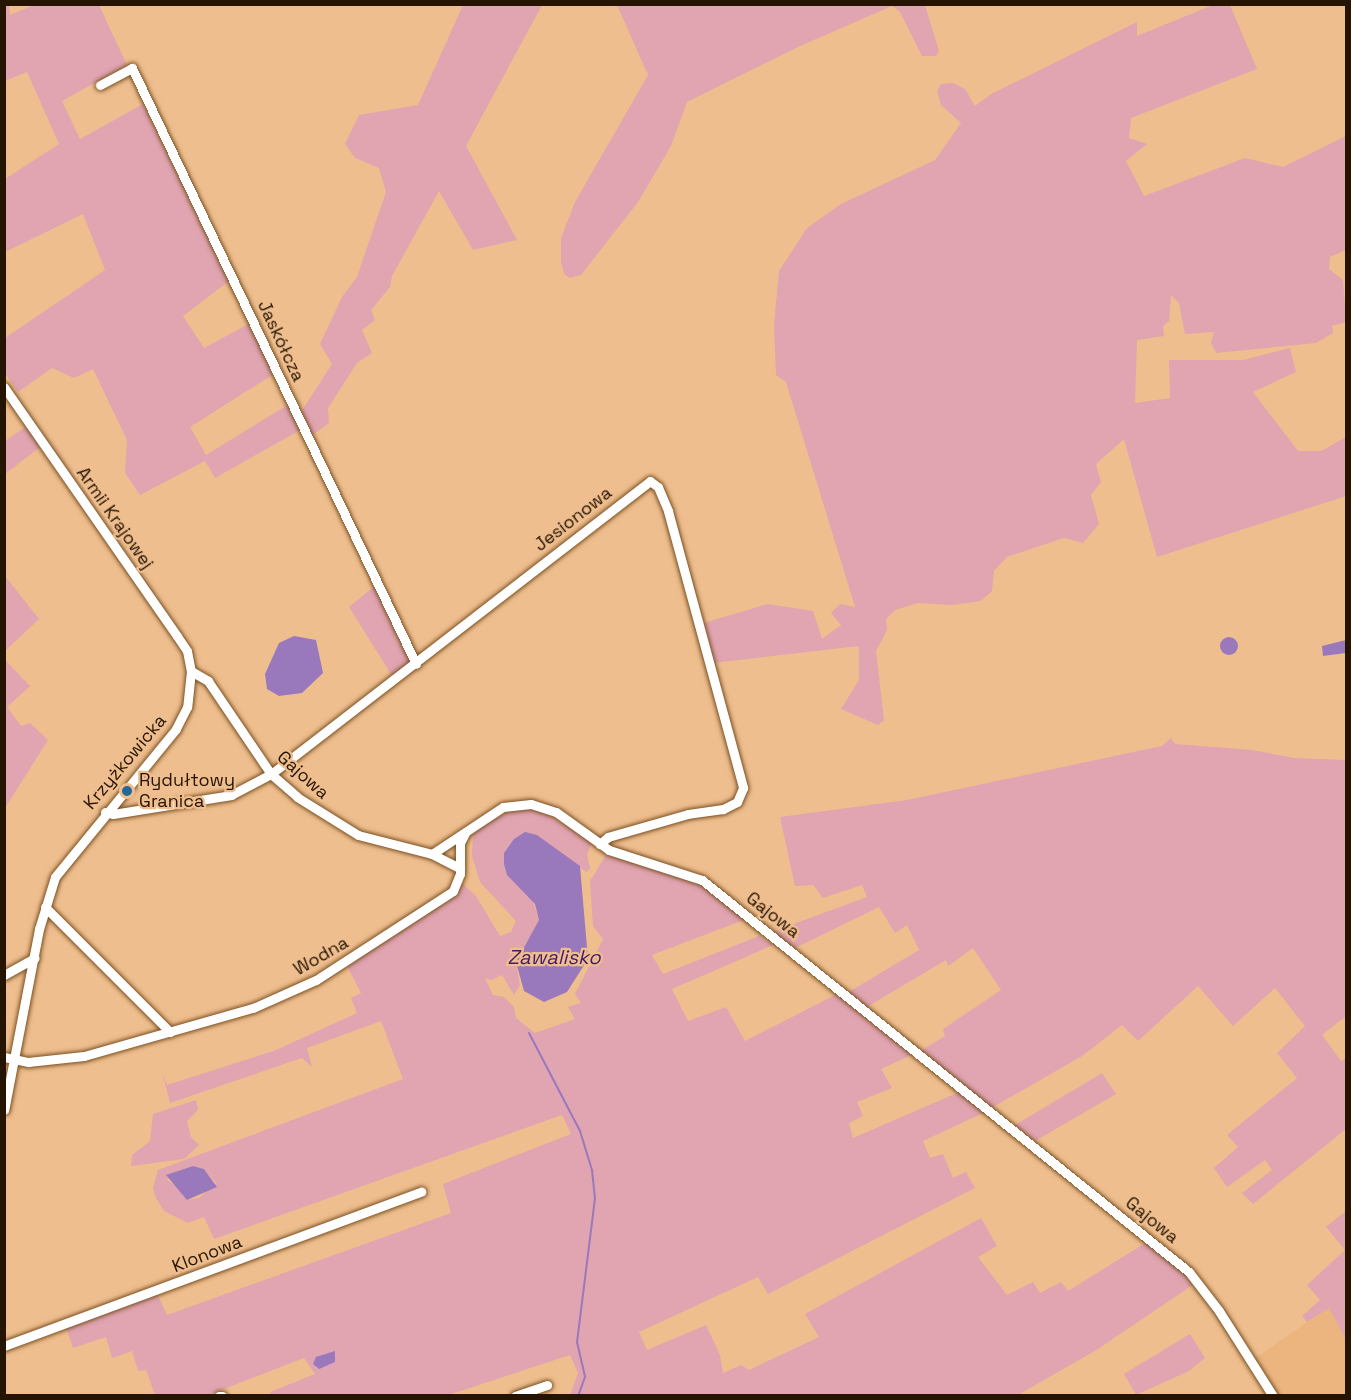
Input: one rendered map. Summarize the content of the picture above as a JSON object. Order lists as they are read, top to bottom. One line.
{"streets":{"street":["Jaskółcza","Armii Krajowej","Jesionowa","Krzyżkowicka","Gajowa","Wodna","Klonowa"]},"crossings":[["Jaskółcza","Jesionowa"],["Armii Krajowej","Krzyżkowicka"],["Armii Krajowej","Gajowa"],["Jesionowa","Krzyżkowicka"],["Jesionowa","Gajowa"],["Krzyżkowicka","Gajowa"],["Krzyżkowicka","Wodna"],["Gajowa","Wodna"]],"water":["Zawalisko"],"places":["Rydułtowy Granica"]}
